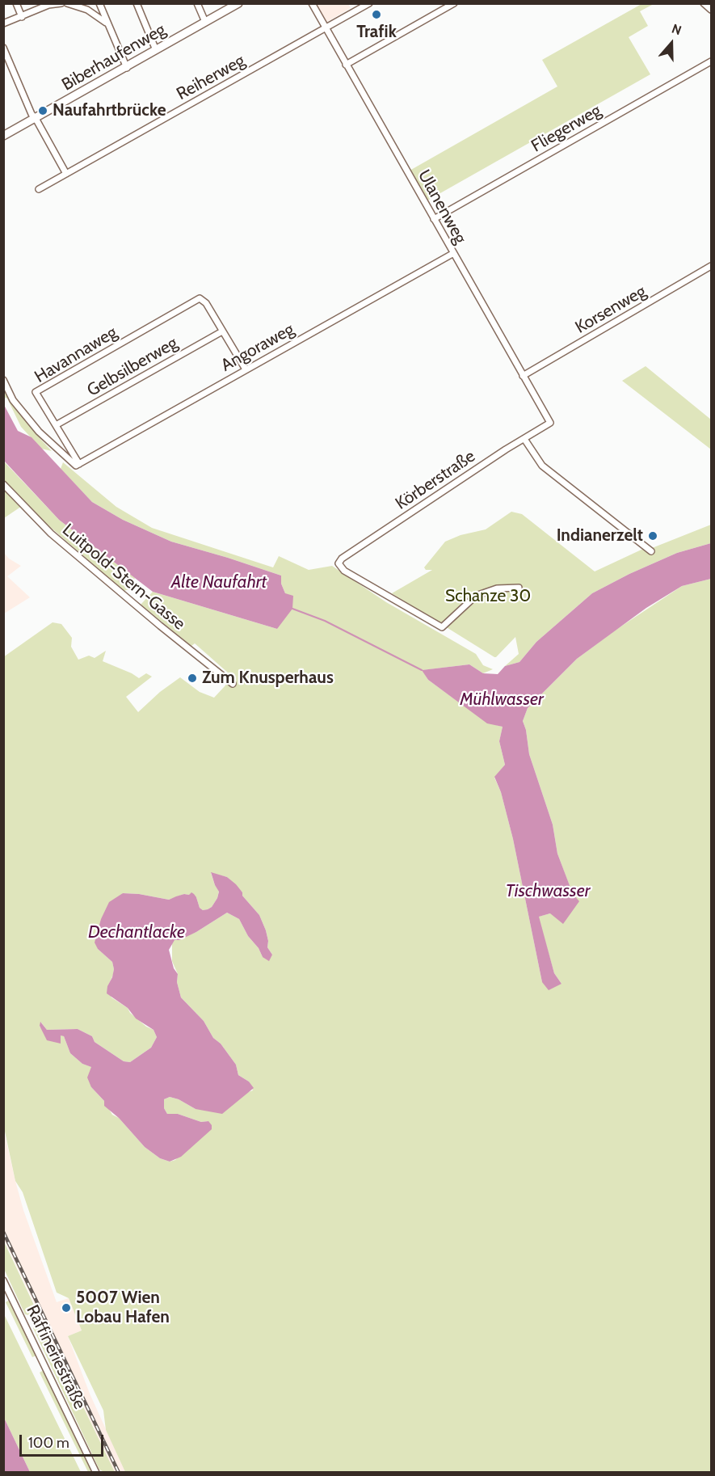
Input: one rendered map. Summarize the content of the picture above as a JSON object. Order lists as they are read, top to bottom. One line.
{"streets":{"main road":["Biberhaufenweg"],"street":["Reiherweg","Fliegerweg","Ulanenweg","Korsenweg","Angoraweg","Havannaweg","Gelbsilberweg","Körberstraße","Luitpold-Stern-Gasse","Raffineriestraße"]},"crossings":[["Reiherweg","Ulanenweg"],["Fliegerweg","Ulanenweg"],["Ulanenweg","Korsenweg"],["Ulanenweg","Angoraweg"],["Ulanenweg","Körberstraße"],["Angoraweg","Havannaweg"],["Havannaweg","Gelbsilberweg"]],"water":["Alte Naufahrt","Mühlwasser","Tischwasser","Dechantlacke"],"parks":["Schanze 30"],"places":["Trafik","Naufahrtbrücke","Indianerzelt","Zum Knusperhaus","5007 Wien Lobau Hafen"],"scale_bar":"100 m","north":"top"}
